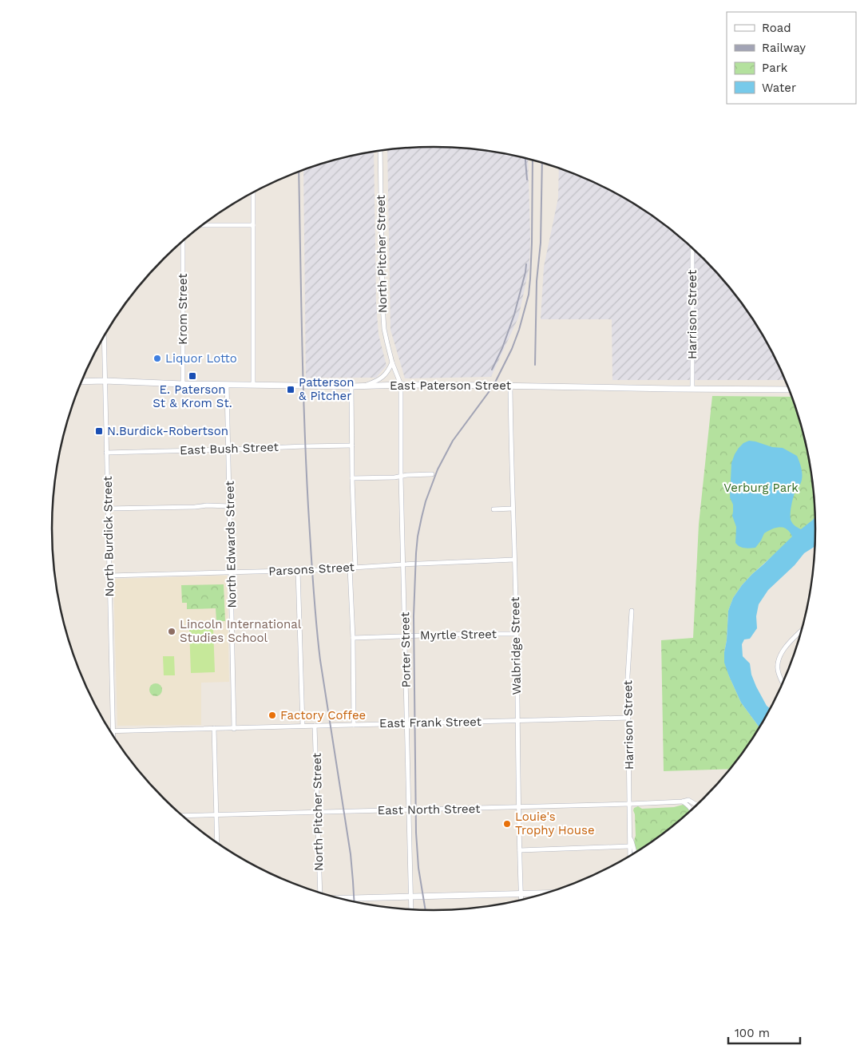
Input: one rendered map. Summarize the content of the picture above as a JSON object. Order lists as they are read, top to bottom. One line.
{"streets":{"street":["North Pitcher Street","Krom Street","Harrison Street","East Paterson Street","East Bush Street","North Burdick Street","North Edwards Street","Parsons Street","Myrtle Street","Walbridge Street","Porter Street","East Frank Street","East North Street"]},"crossings":[["North Pitcher Street","East Paterson Street"],["North Pitcher Street","Porter Street"],["North Pitcher Street","East Frank Street"],["North Pitcher Street","East North Street"],["Krom Street","East Paterson Street"],["Harrison Street","East Paterson Street"],["Harrison Street","East Frank Street"],["Harrison Street","East North Street"],["East Paterson Street","North Burdick Street"],["East Paterson Street","North Edwards Street"],["East Paterson Street","Walbridge Street"],["East Paterson Street","Porter Street"],["East Bush Street","North Burdick Street"],["East Bush Street","North Edwards Street"],["North Burdick Street","Parsons Street"],["North Burdick Street","East Frank Street"],["North Edwards Street","Parsons Street"],["North Edwards Street","East Frank Street"],["Parsons Street","Walbridge Street"],["Parsons Street","Porter Street"],["Myrtle Street","Walbridge Street"],["Myrtle Street","Porter Street"],["Walbridge Street","East Frank Street"],["Walbridge Street","East North Street"],["Porter Street","East Frank Street"],["Porter Street","East North Street"]],"parks":["Verburg Park"],"places":{"other":["Liquor Lotto","Lincoln International Studies School","Factory Coffee","Louie's Trophy House"],"transit":["E. Paterson St & Krom St.","Patterson & Pitcher","N.Burdick-Robertson"]},"legend":["Road","Railway","Park","Water"],"scale_bar":"100 m"}
